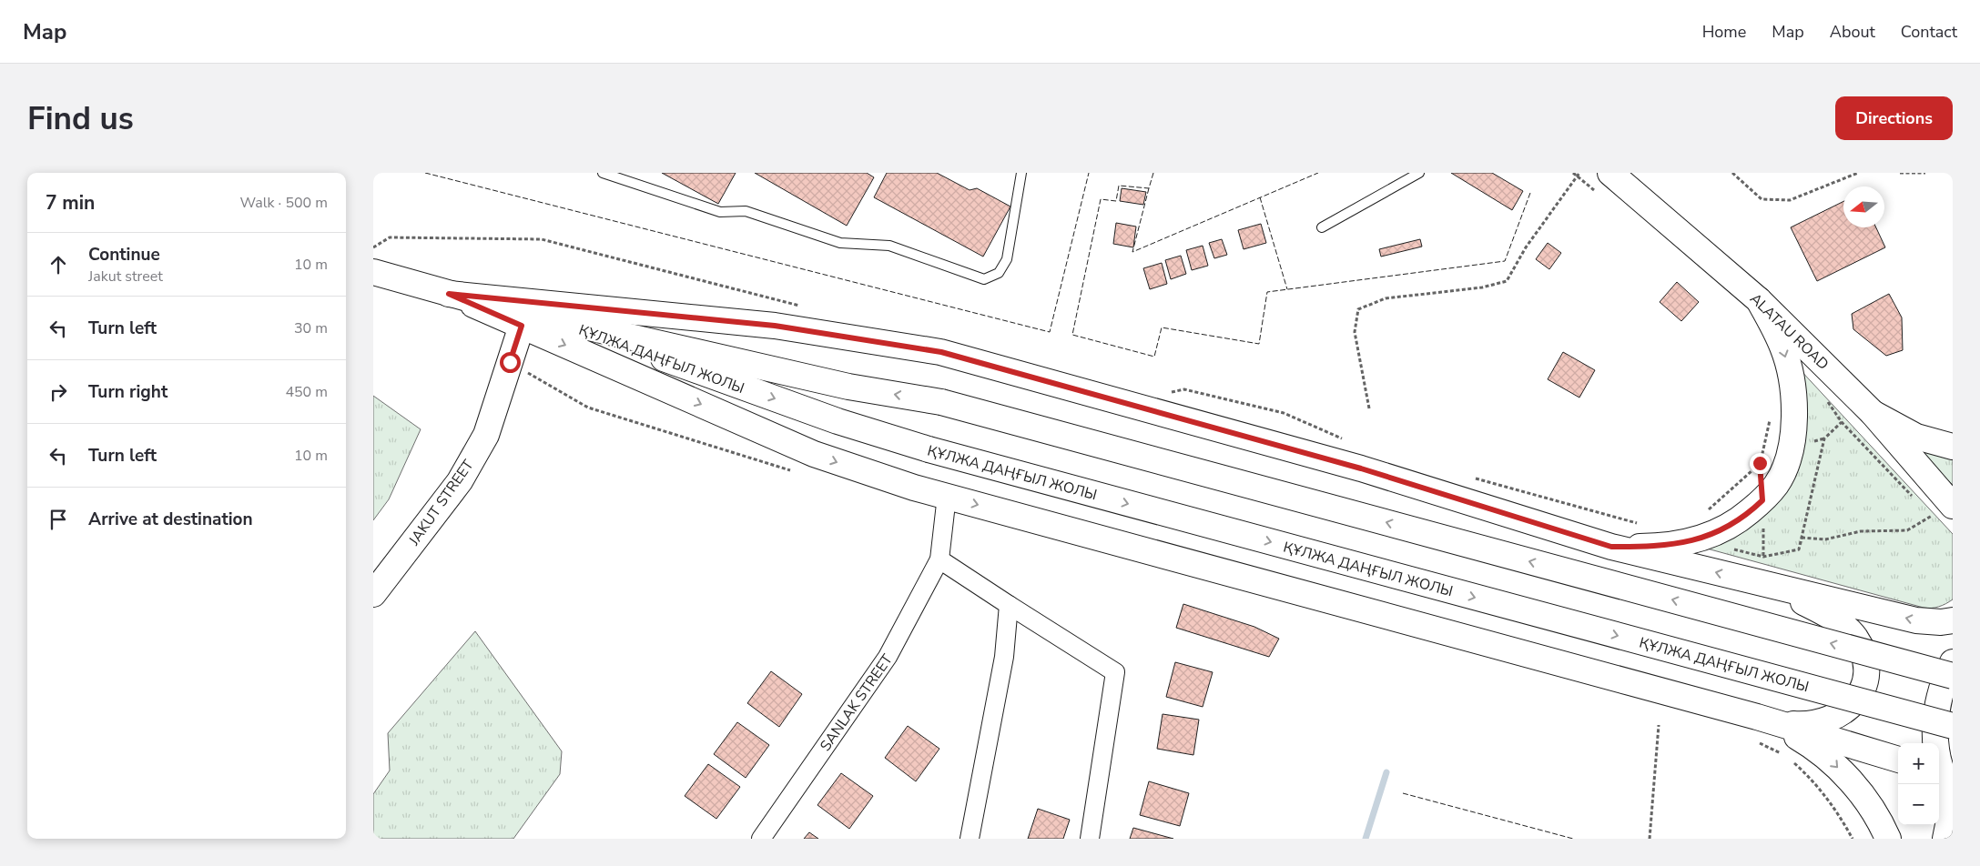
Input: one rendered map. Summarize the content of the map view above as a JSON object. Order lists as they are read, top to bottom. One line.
{"streets":{"main road":["ALATAU ROAD","ҚҰЛЖА ДАҢҒЫЛ ЖОЛЫ","JAKUT STREET"],"street":["SANLAK STREET"]},"north":"left","page":{"header":"Map","nav":["Home","Map","About","Contact"],"buttons":"Directions","title":"Find us","heading":["7 min","Walk · 500 m"],"list":[["Continue","Jakut street","10 m"],["Turn left","30 m"],["Turn right","450 m"],["Turn left","10 m"],"Arrive at destination"],"map_buttons":["+","−"]}}
